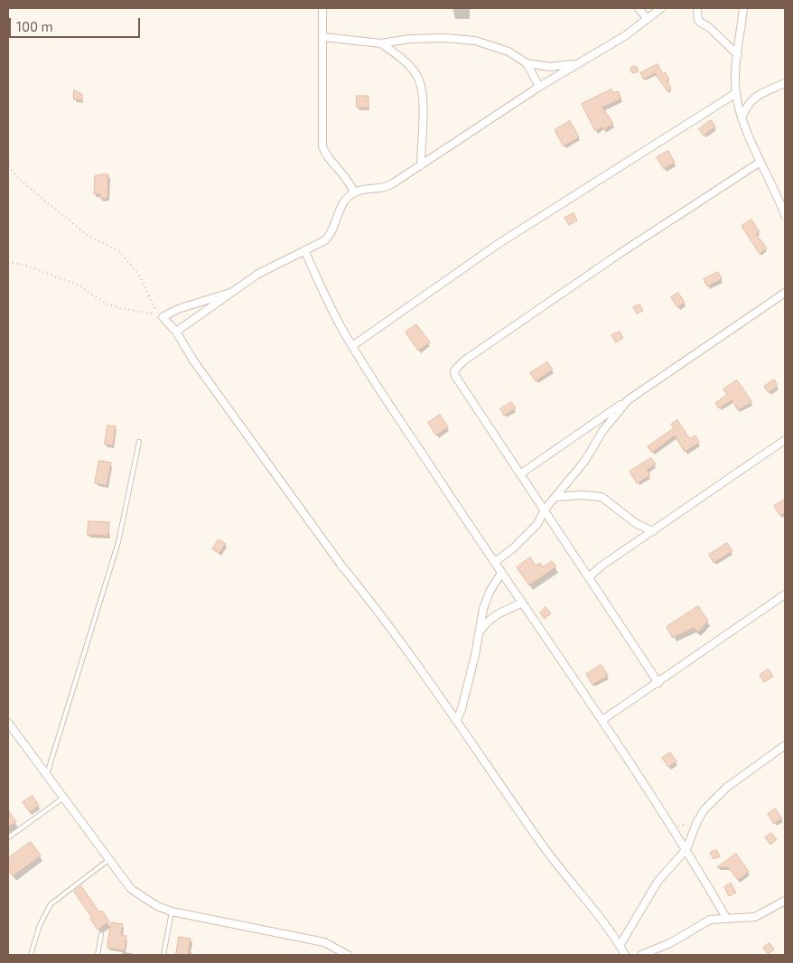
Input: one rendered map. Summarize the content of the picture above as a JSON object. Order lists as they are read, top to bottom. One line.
{"scale_bar":"100 m"}
